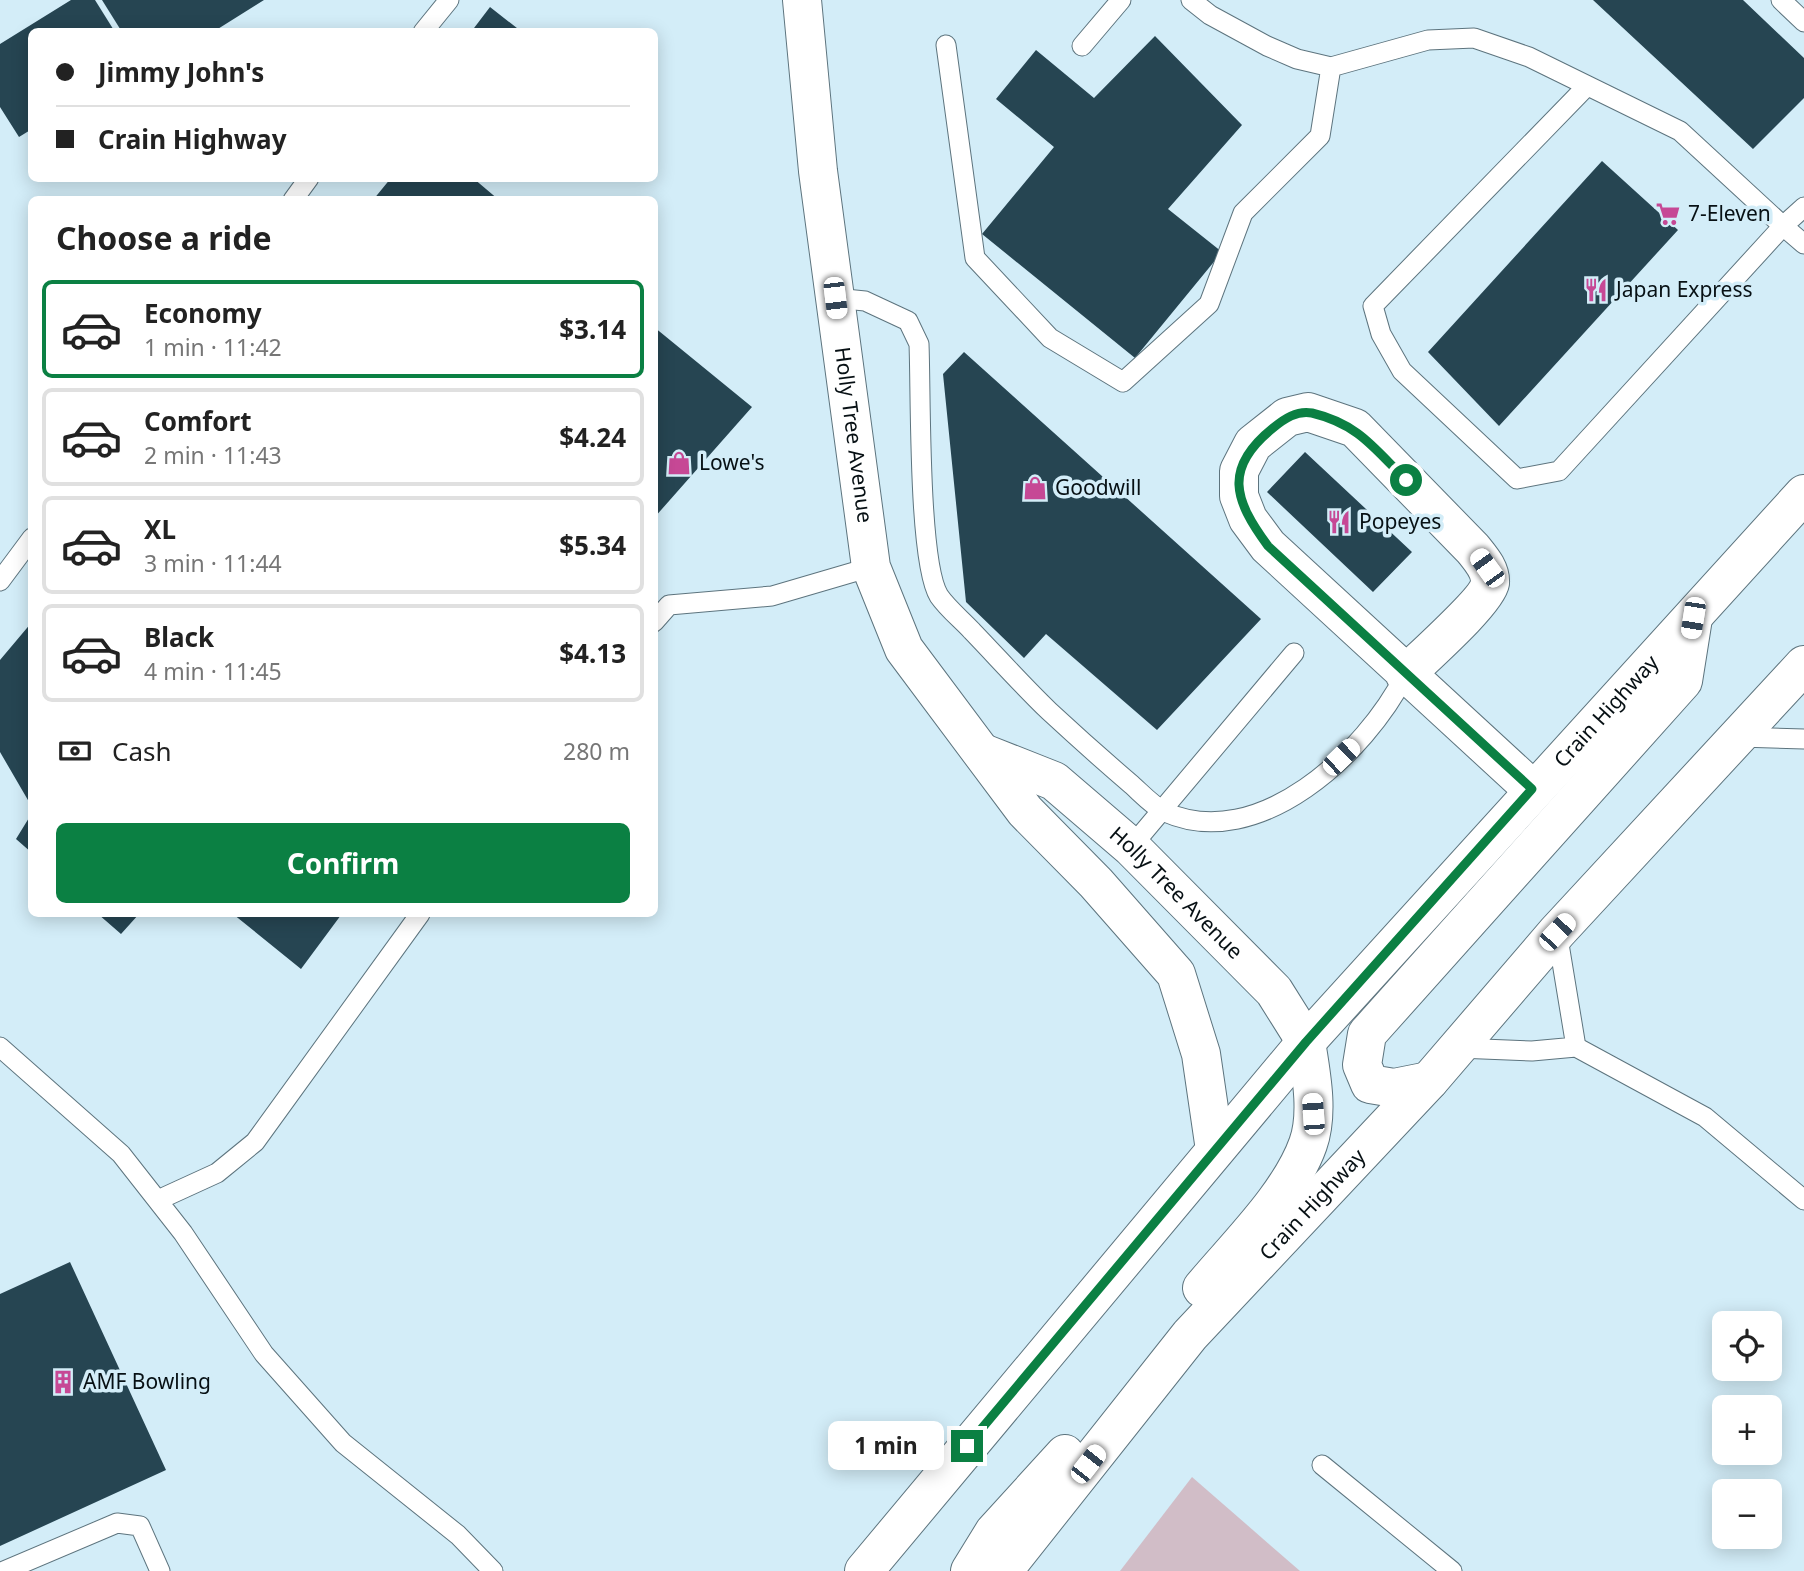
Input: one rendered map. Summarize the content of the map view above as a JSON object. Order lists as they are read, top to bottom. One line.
{"streets":{"main road":["Holly Tree Avenue","Crain Highway"]},"crossings":[["Holly Tree Avenue","Crain Highway"]],"places":{"supermarket":["7-Eleven"],"restaurant":["Japan Express","Popeyes"],"shop":["Lowe's","Goodwill"],"building":["AMF Bowling"]},"page":{"banner":["Jimmy John's","Crain Highway"],"heading":"Choose a ride","list":[{"name":"Economy","note":"1 min · 11:42","value":"$3.14"},{"name":"Comfort","note":"2 min · 11:43","value":"$4.24"},{"name":"XL","note":"3 min · 11:44","value":"$5.34"},{"name":"Black","note":"4 min · 11:45","value":"$4.13"}],"pay":["Cash","280 m"],"buttons":"Confirm","map_buttons":["+","−"],"bubble":"1 min"}}
